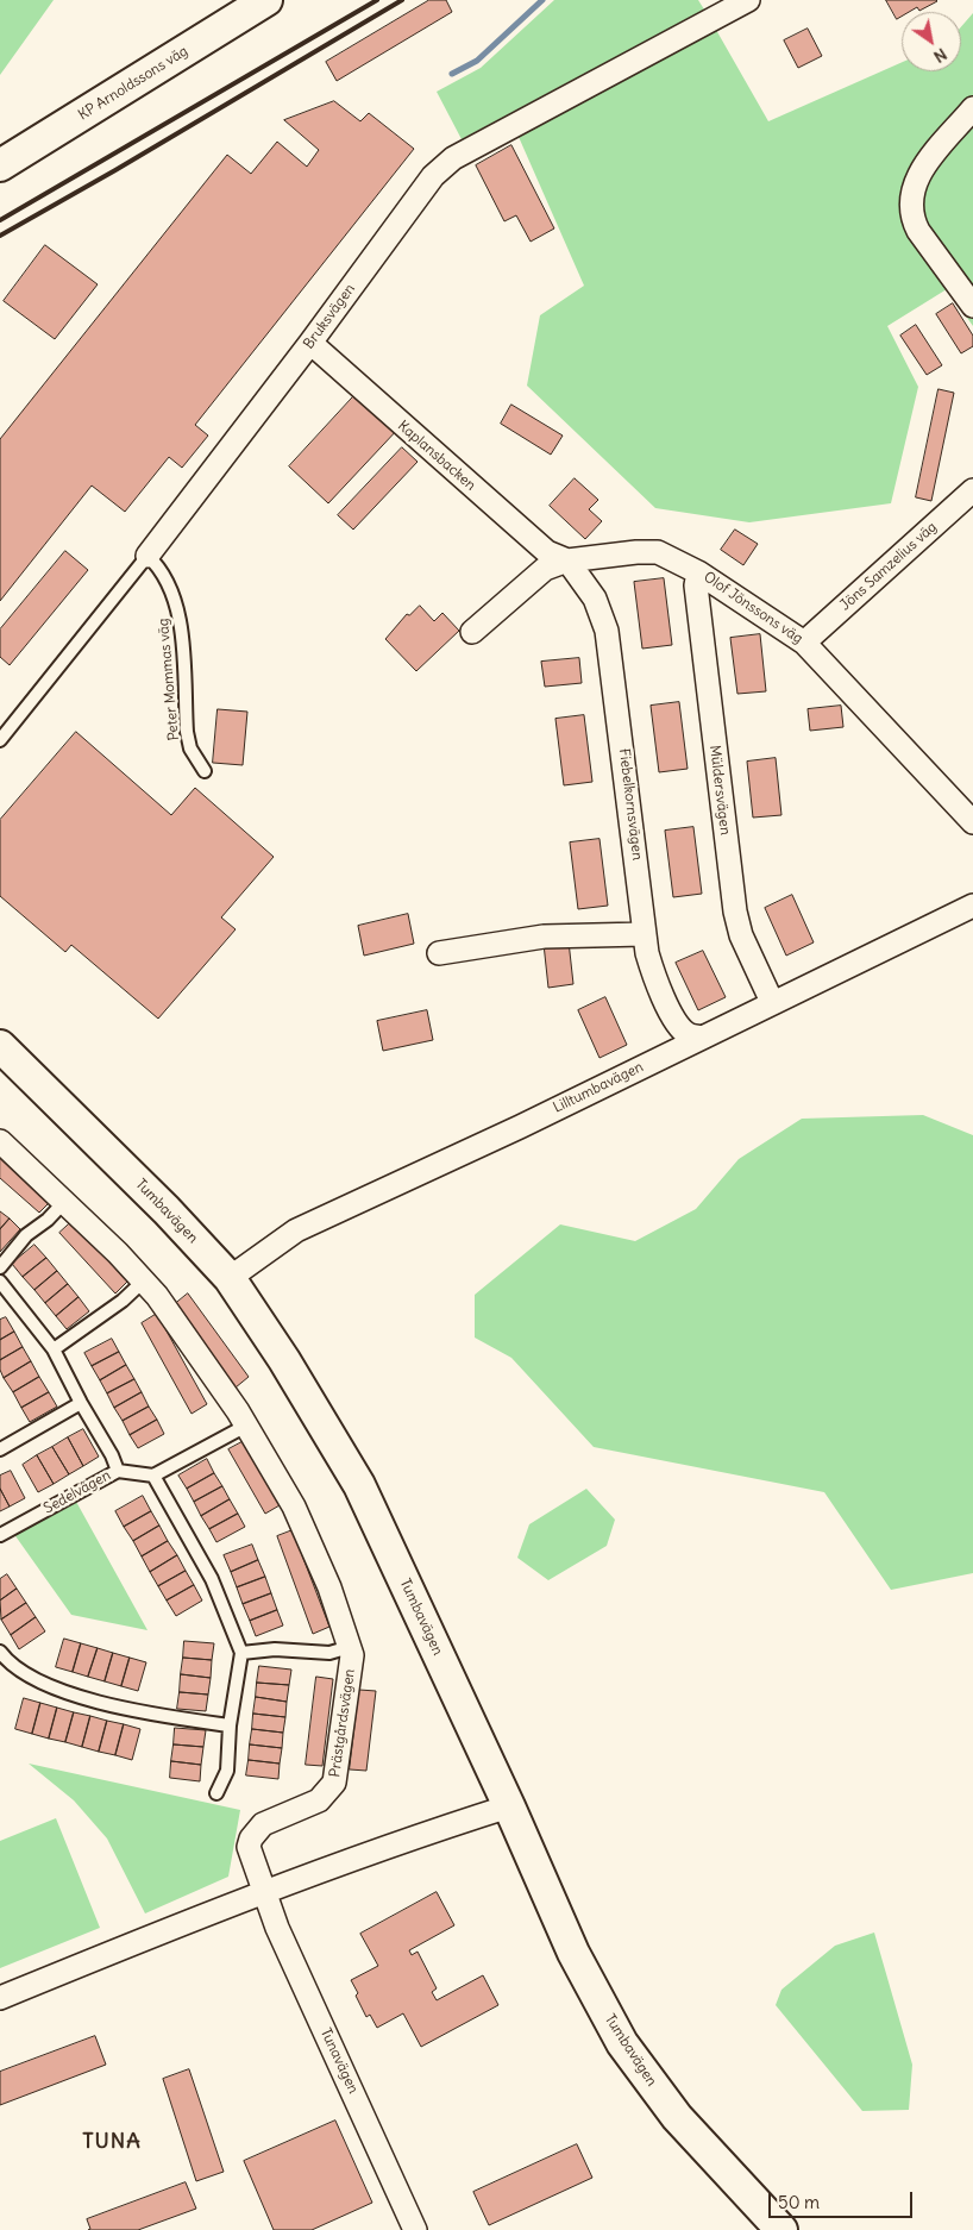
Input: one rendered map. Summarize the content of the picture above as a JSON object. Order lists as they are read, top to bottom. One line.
{"streets":{"main road":["KP Arnoldssons väg","Tumbavägen"],"street":["Bruksvägen","Kaplansbacken","Jöns Samzelius väg","Olof Jönssons väg","Müldersvägen","Fiebelkornsvägen","Lilltumbavägen","Prästgårdsvägen","Tunavägen"],"lane":["Peter Mommas väg","Sedelvägen"]},"crossings":[["Bruksvägen","Kaplansbacken"],["Bruksvägen","Peter Mommas väg"],["Kaplansbacken","Olof Jönssons väg"],["Kaplansbacken","Fiebelkornsvägen"],["Jöns Samzelius väg","Olof Jönssons väg"],["Olof Jönssons väg","Müldersvägen"],["Olof Jönssons väg","Fiebelkornsvägen"],["Müldersvägen","Lilltumbavägen"],["Fiebelkornsvägen","Lilltumbavägen"],["Lilltumbavägen","Tumbavägen"],["Prästgårdsvägen","Tunavägen"]],"districts":["TUNA"],"scale_bar":"50 m","north":"bottom right"}
